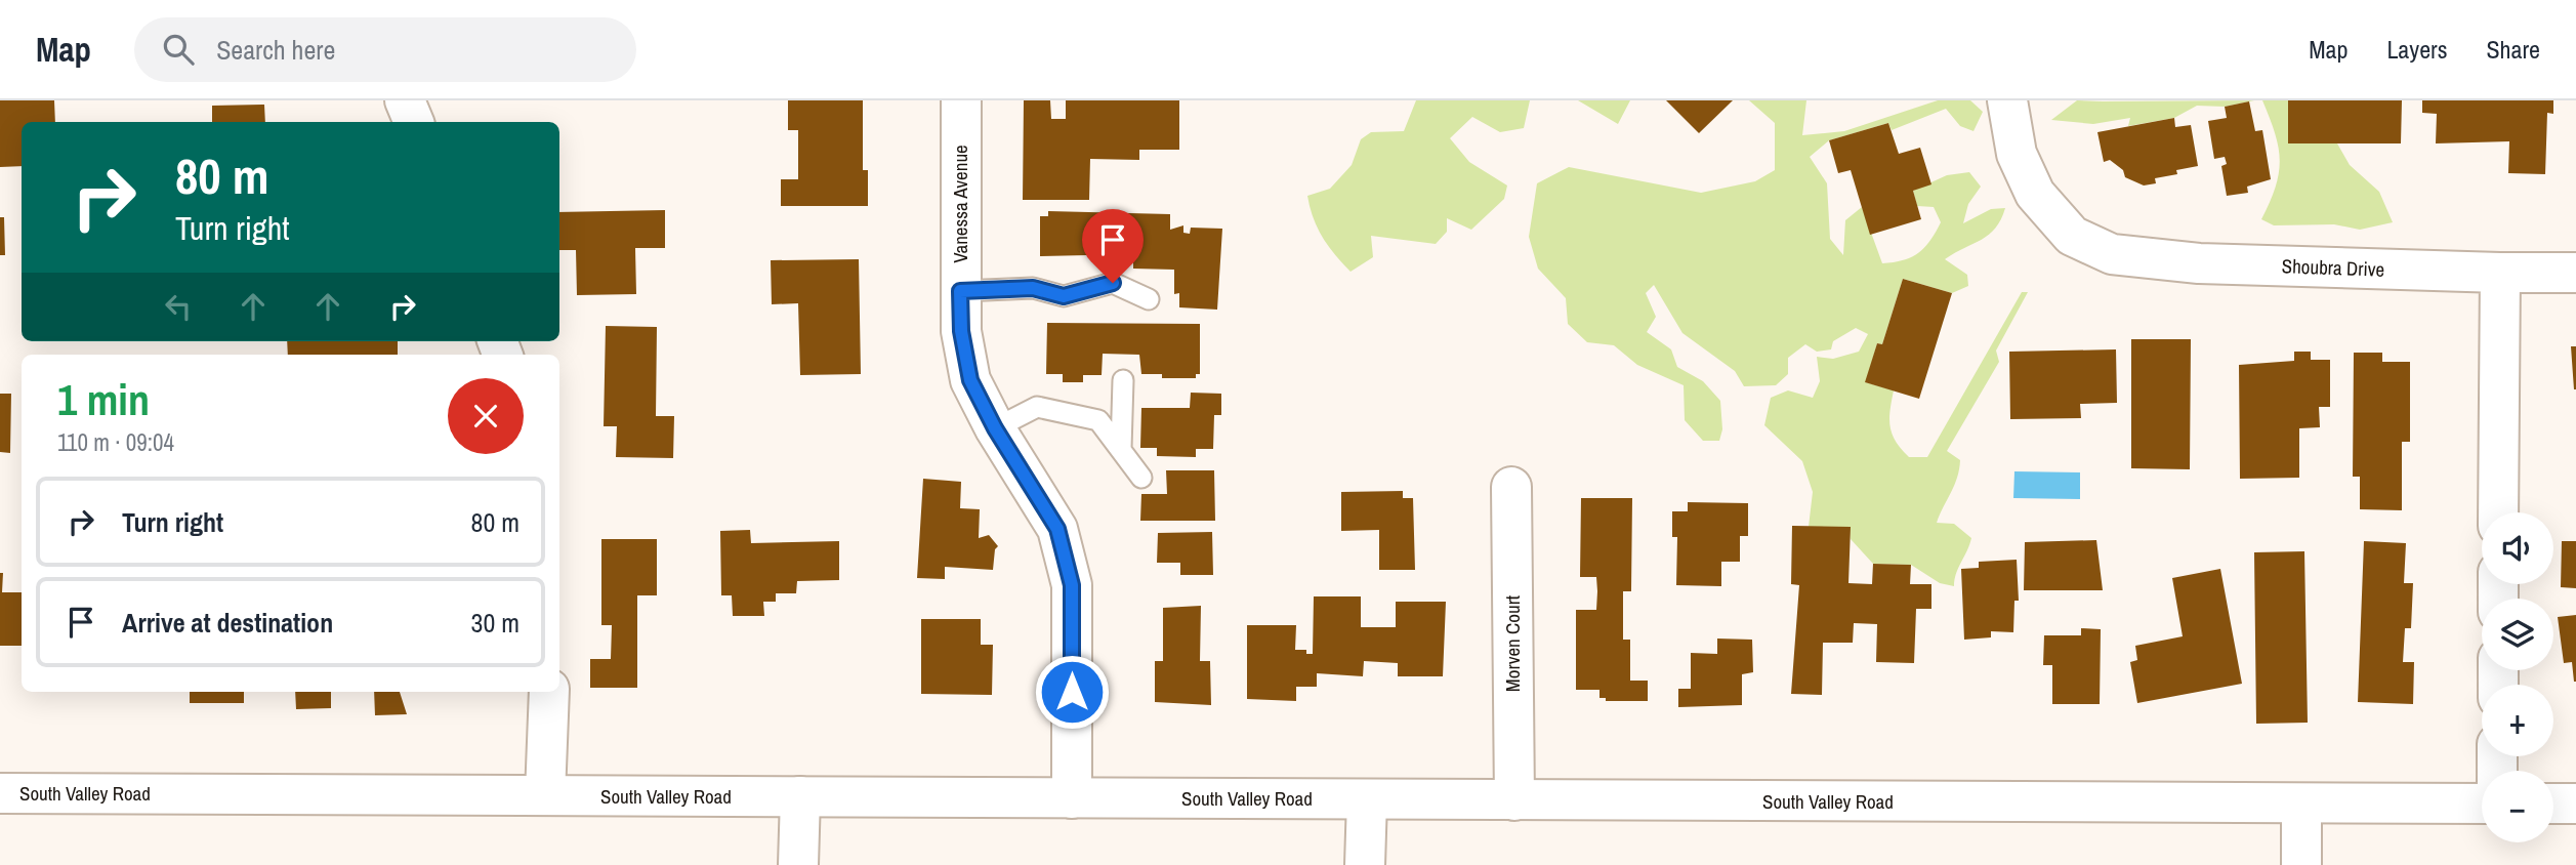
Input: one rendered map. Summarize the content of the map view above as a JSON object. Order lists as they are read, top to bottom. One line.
{"streets":{"main road":["Vanessa Avenue","Shoubra Drive","Morven Court","South Valley Road"]},"crossings":[["Vanessa Avenue","South Valley Road"],["Morven Court","South Valley Road"]],"page":{"header":"Map","search":"Search here","nav":["Map","Layers","Share"],"turn":["80 m","Turn right"],"heading":["1 min","110 m · 09:04"],"list":[{"name":"Turn right","value":"80 m"},{"name":"Arrive at destination","value":"30 m"}],"map_buttons":["+","−"]}}
